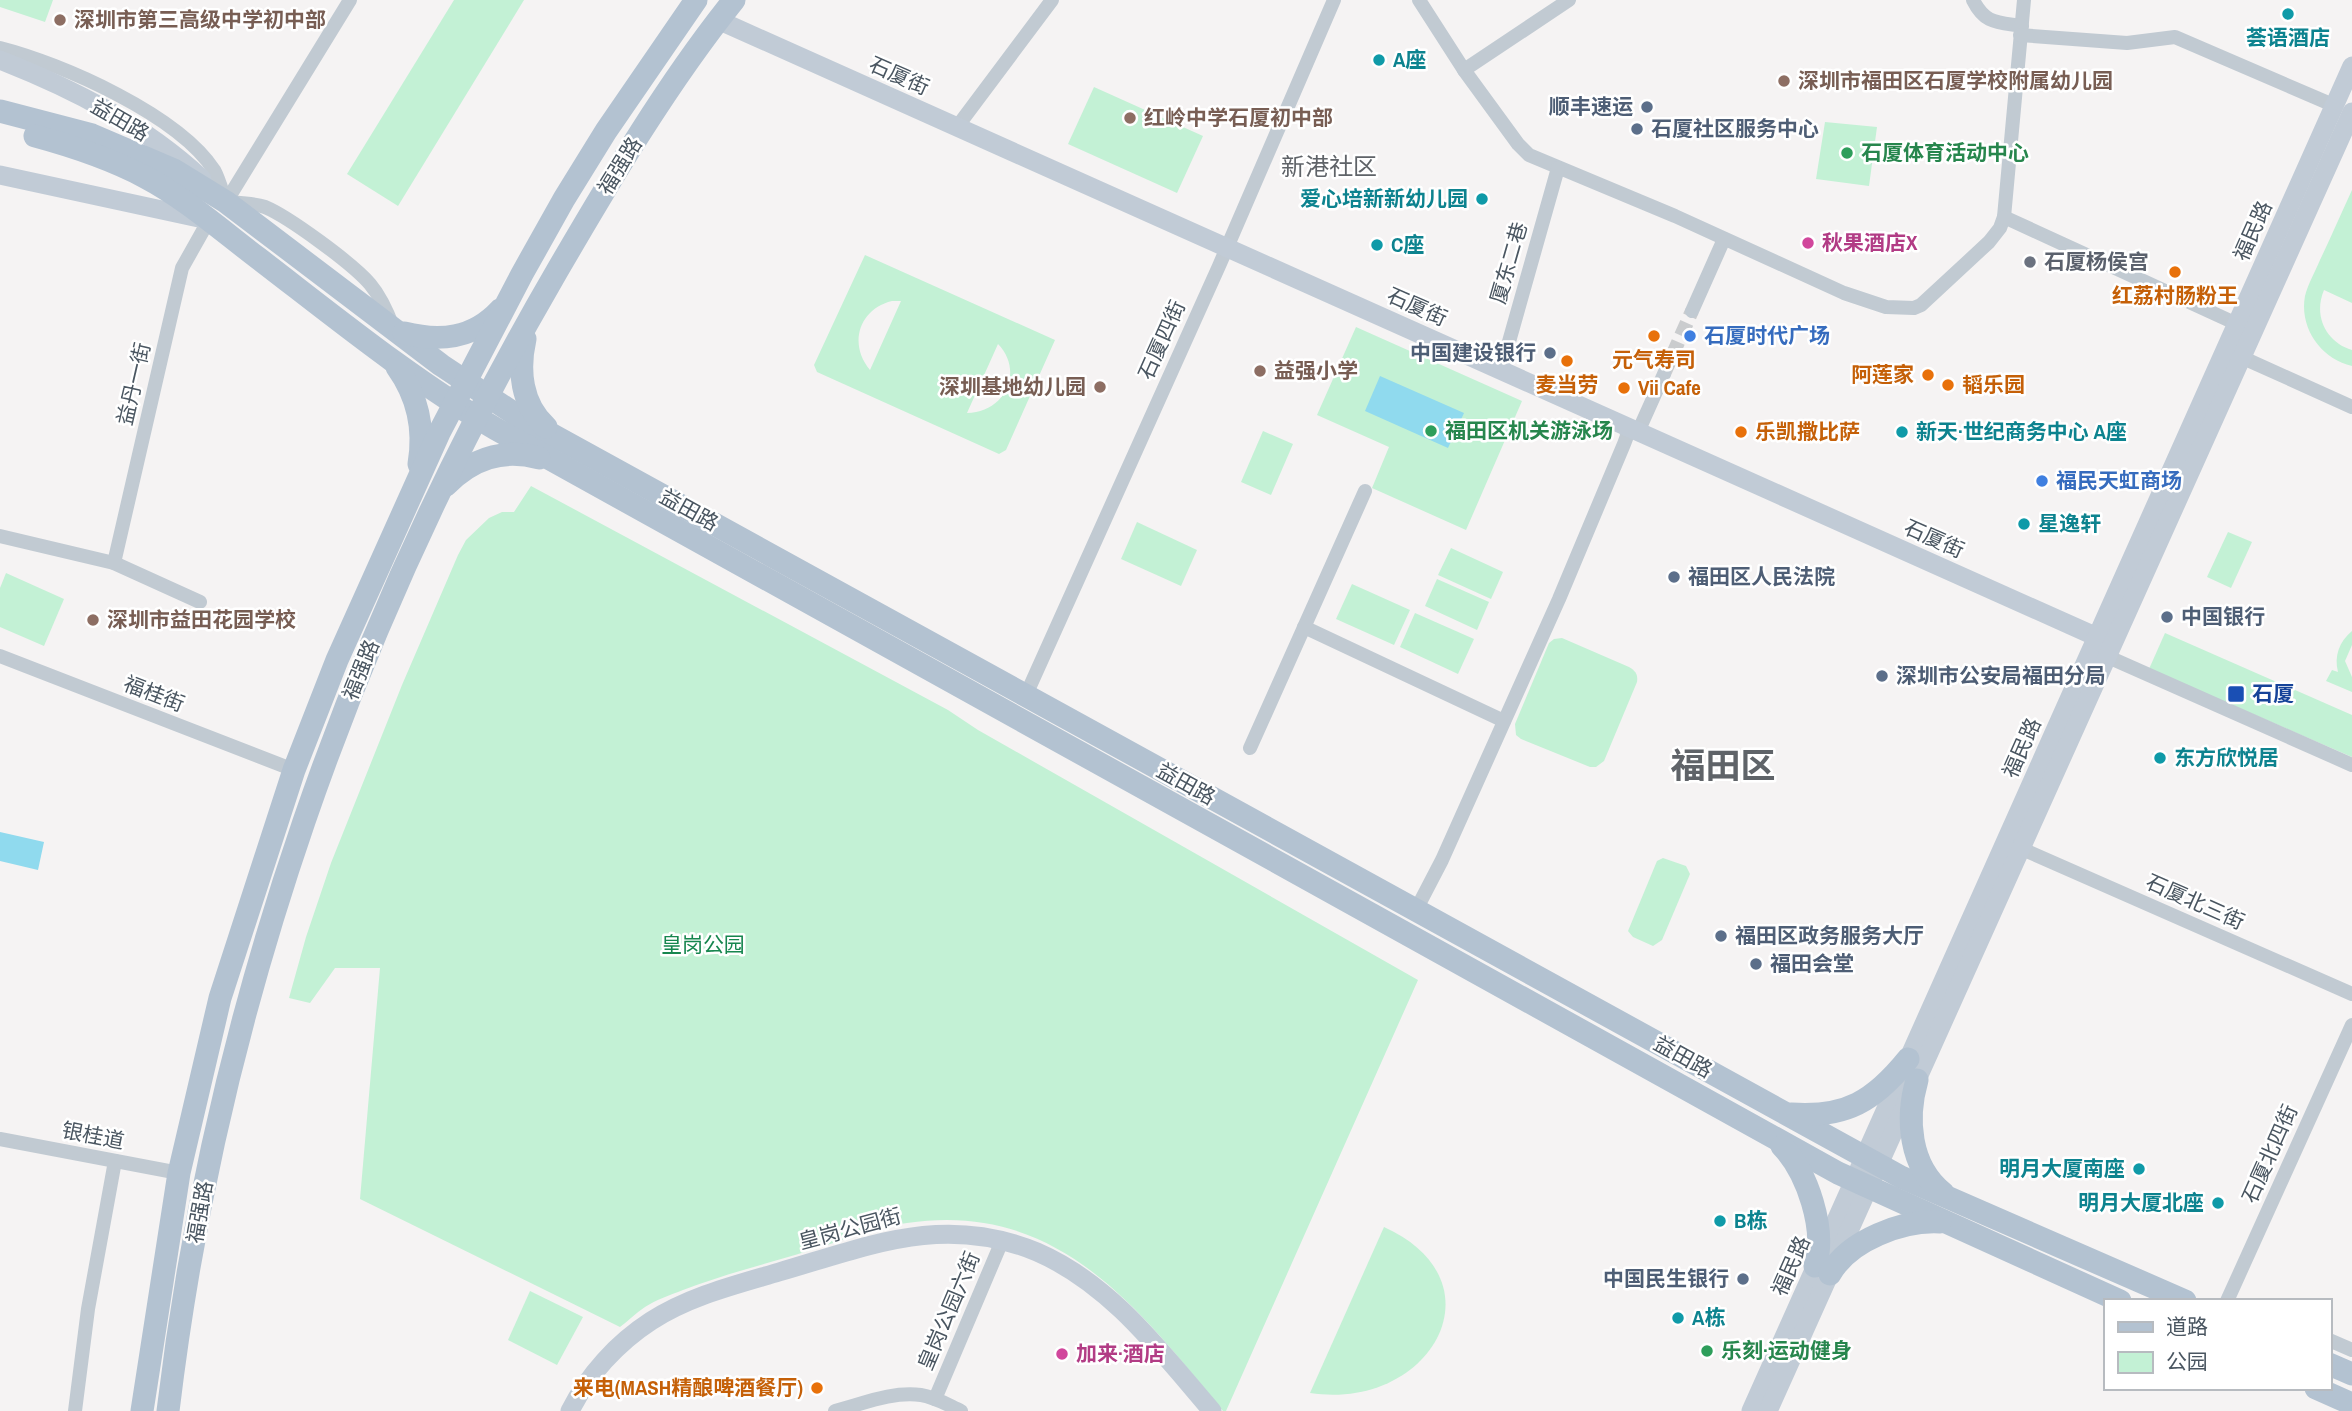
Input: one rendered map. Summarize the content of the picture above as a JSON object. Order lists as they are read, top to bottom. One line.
{"streets":{"main road":["石厦街","益田路","福强路","福民路","皇岗公园街"],"street":["厦东二巷","石厦四街","益丹一街","福桂街","石厦北三街","银桂道","石厦北四街","皇岗公园六街"]},"crossings":[["石厦街","福强路"],["石厦街","福民路"],["石厦街","厦东二巷"],["石厦街","石厦四街"],["益田路","福强路"],["益田路","福民路"],["益田路","石厦四街"],["益田路","益丹一街"],["福强路","福桂街"],["福强路","银桂道"],["福民路","石厦北三街"],["皇岗公园街","皇岗公园六街"]],"districts":["新港社区","福田区"],"parks":["皇岗公园"],"places":{"other":["荟语酒店","深圳市第三高级中学初中部","A座","深圳市福田区石厦学校附属幼儿园","顺丰速运","红岭中学石厦初中部","石厦社区服务中心","石厦体育活动中心","爱心培新新幼儿园","秋果酒店X","C座","石厦杨侯宫","红荔村肠粉王","元气寿司","石厦时代广场","中国建设银行","麦当劳","益强小学","阿莲家","韬乐园","深圳基地幼儿园","Vii Cafe","福田区机关游泳场","乐凯撒比萨","新天·世纪商务中心 A座","福民天虹商场","星逸轩","福田区人民法院","中国银行","深圳市益田花园学校","深圳市公安局福田分局","东方欣悦居","福田区政务服务大厅","福田会堂","明月大厦南座","明月大厦北座","B栋","中国民生银行","A栋","乐刻·运动健身","加来·酒店","来电(MASH精酿啤酒餐厅)"],"transit":["石厦"]},"legend":["道路","公园"]}
